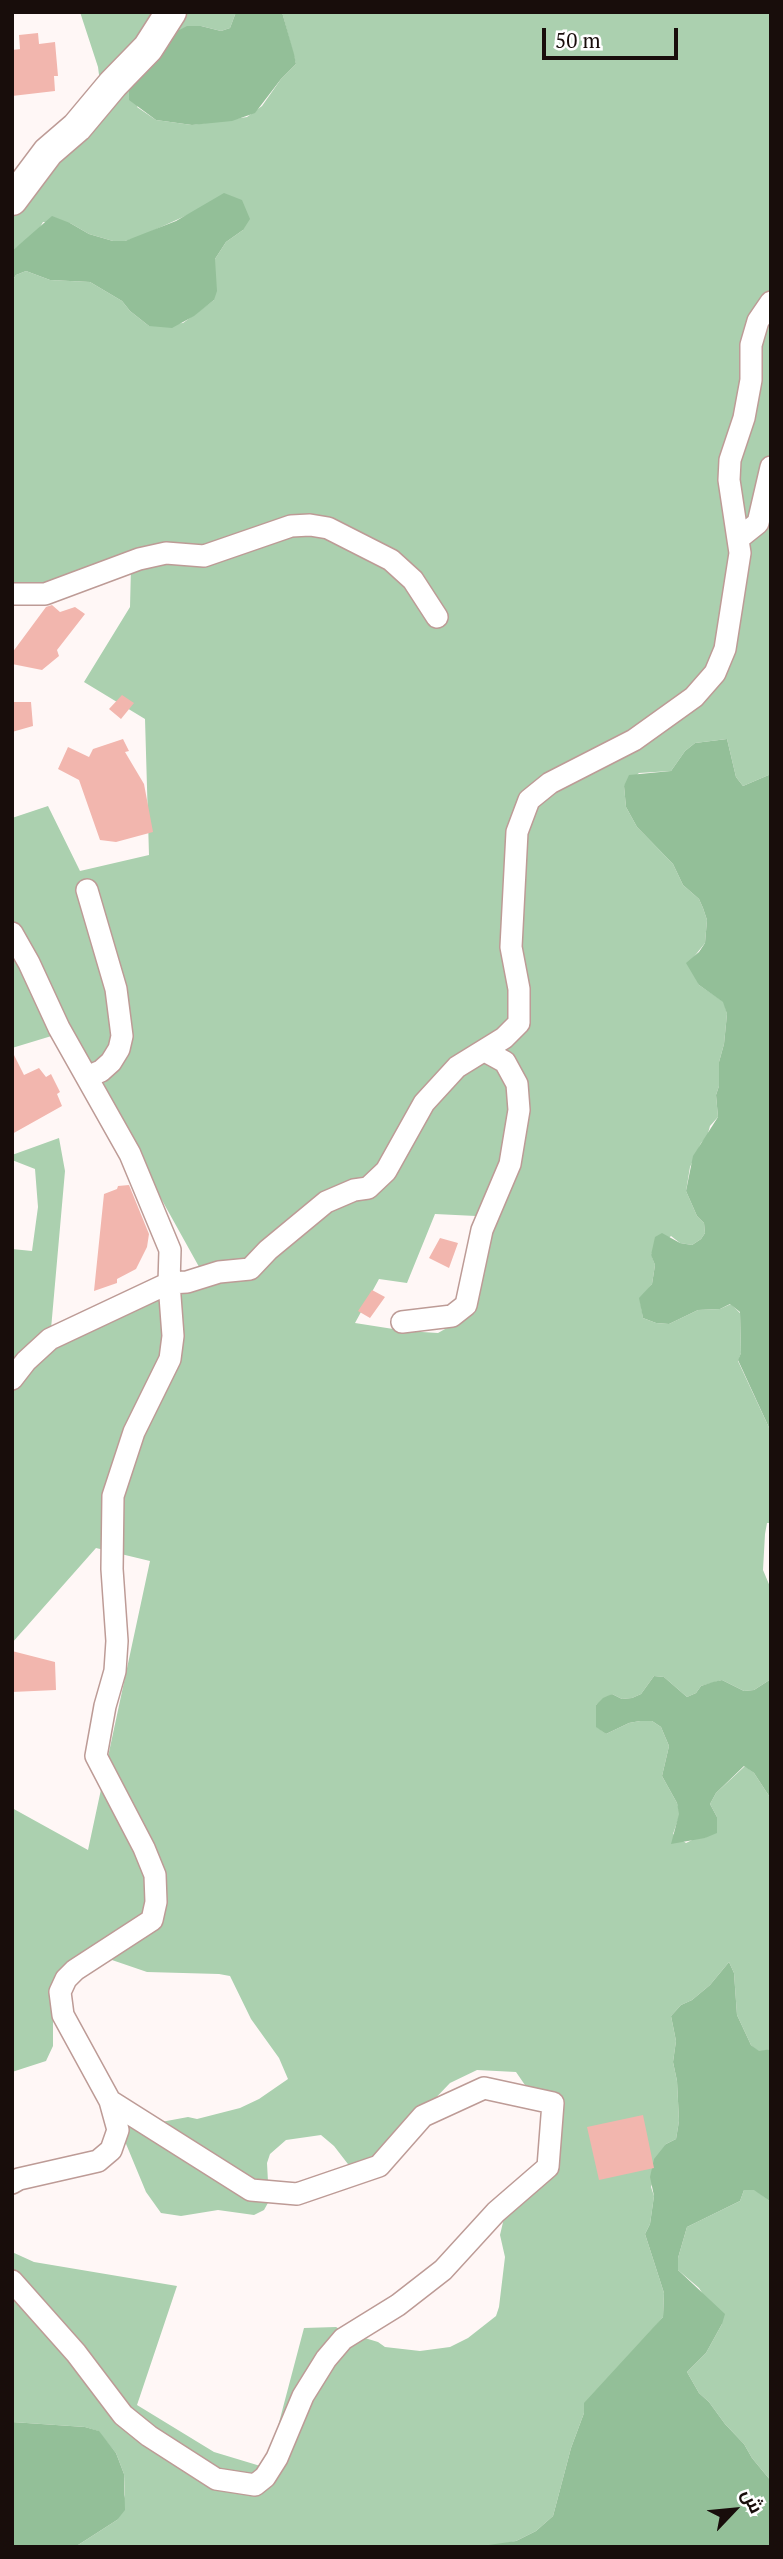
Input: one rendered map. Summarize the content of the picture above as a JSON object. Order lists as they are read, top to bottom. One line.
{"scale_bar":"50 m","north":"top right"}
